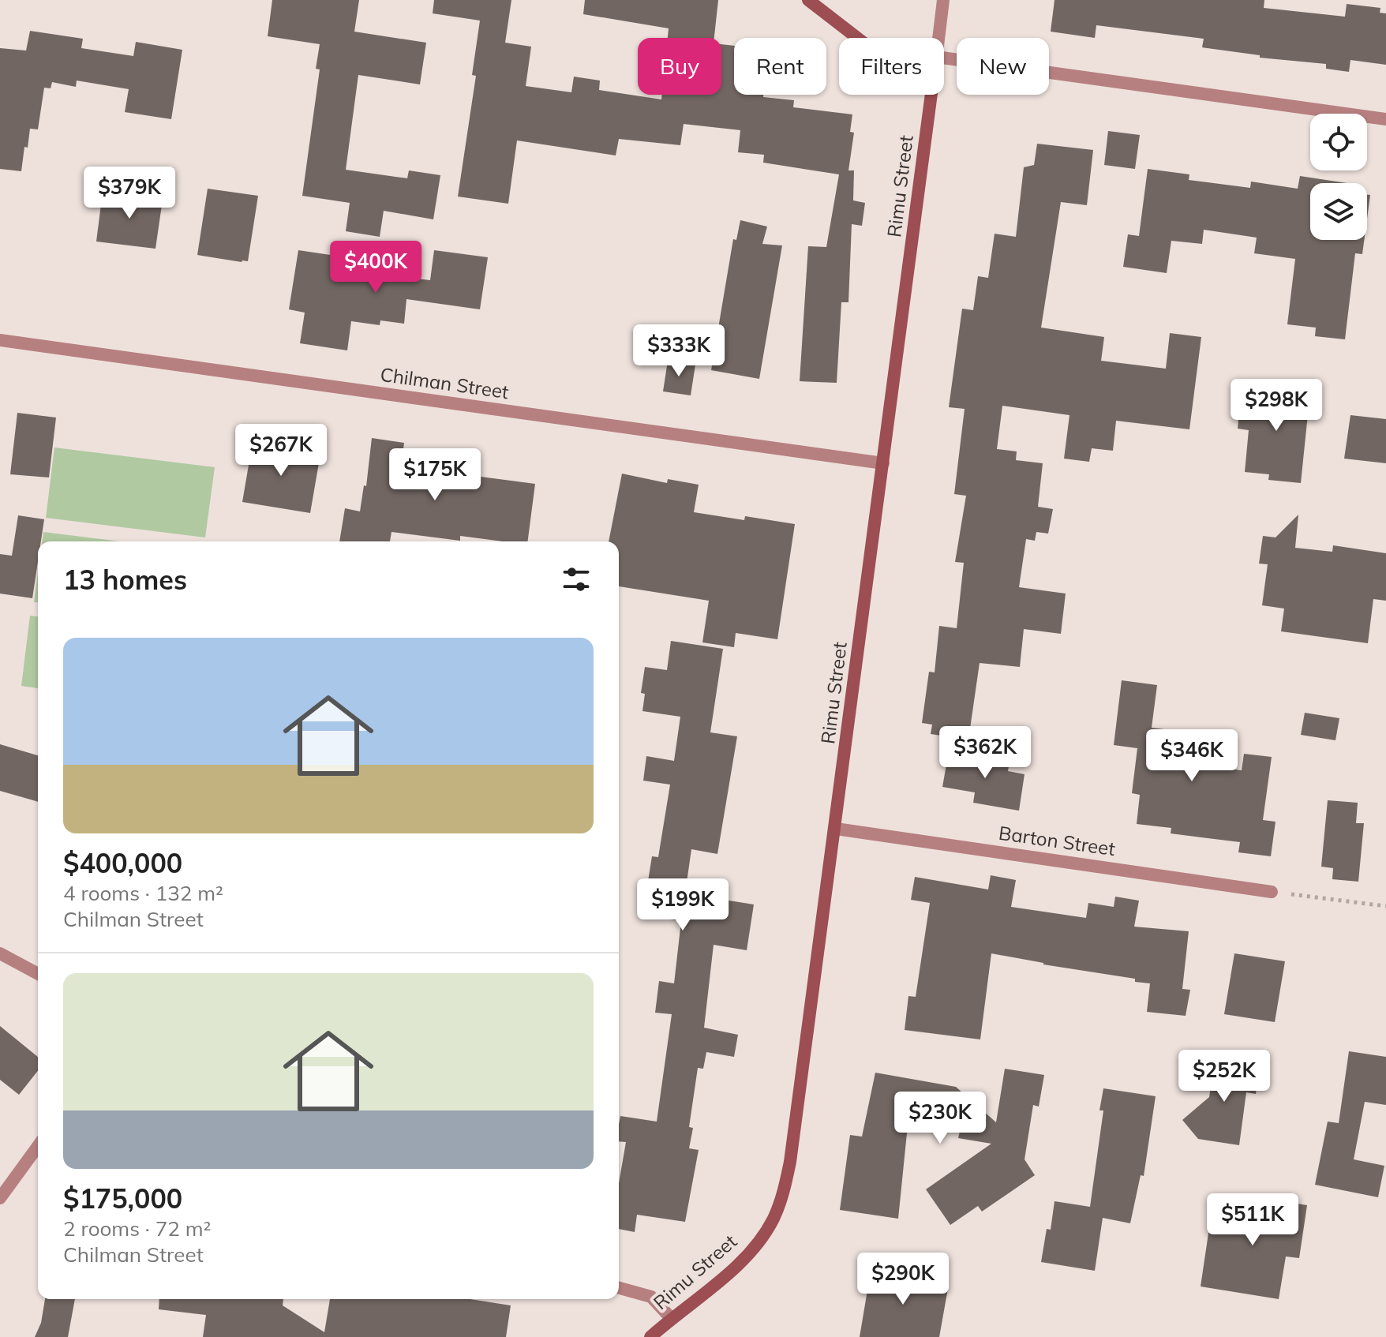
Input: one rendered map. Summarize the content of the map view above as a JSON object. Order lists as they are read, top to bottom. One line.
{"streets":{"street":["Rimu Street","Chilman Street","Barton Street"]},"crossings":[["Rimu Street","Chilman Street"],["Rimu Street","Barton Street"]],"page":{"chip":["Buy","Rent","Filters","New"],"price":["$379K","$400K","$333K","$298K","$267K","$175K","$362K","$346K","$199K","$252K","$230K","$511K","$290K"],"heading":"13 homes","list":[{"name":"$400,000","note":"4 rooms · 132 m² · Chilman Street"},{"name":"$175,000","note":"2 rooms · 72 m² · Chilman Street"}]}}
